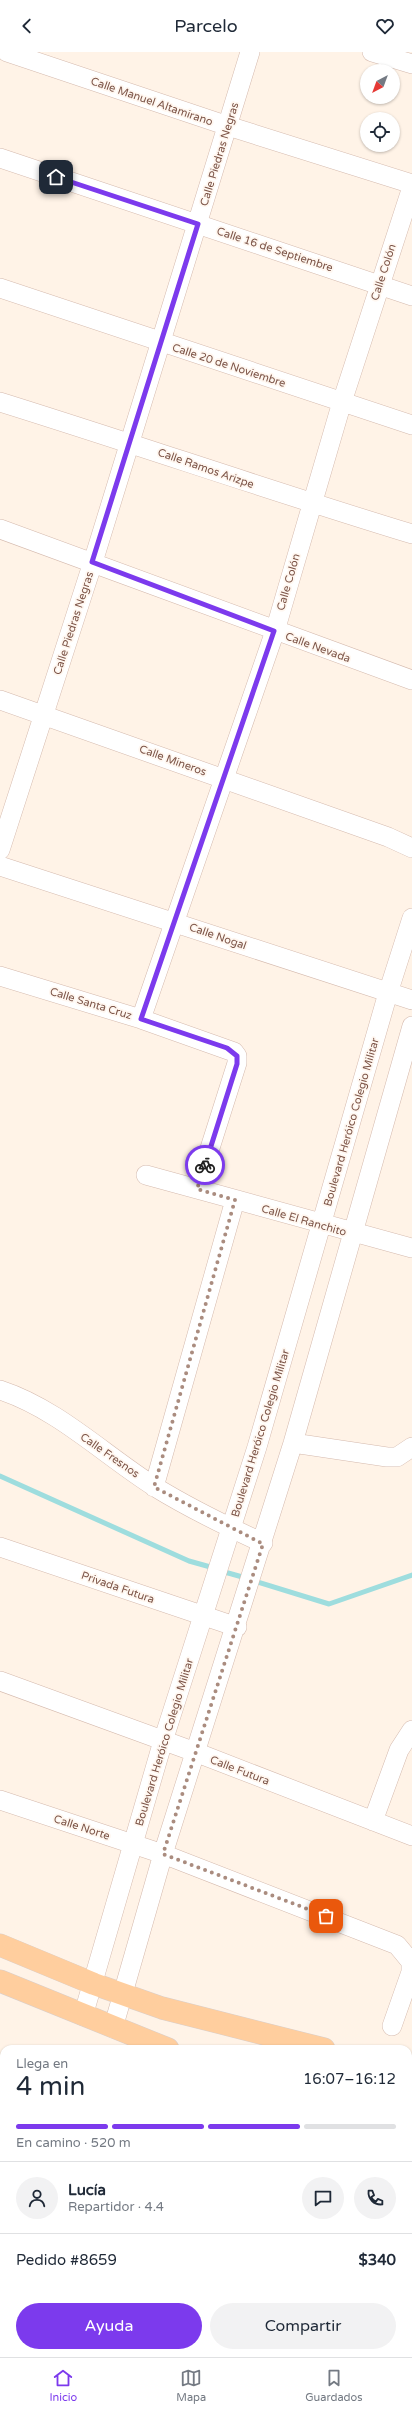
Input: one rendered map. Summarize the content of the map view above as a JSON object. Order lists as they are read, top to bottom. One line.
{"streets":{"street":["Calle Manuel Altamirano","Calle Piedras Negras","Calle 16 de Septiembre","Calle Colón","Calle 20 de Noviembre","Calle Ramos Arizpe","Calle Nevada","Calle Mineros","Calle Nogal","Calle Santa Cruz","Boulevard Heróico Colegio Militar","Calle El Ranchito","Calle Fresnos","Privada Futura","Calle Futura","Calle Norte"]},"crossings":[["Calle Manuel Altamirano","Calle Piedras Negras"],["Calle Piedras Negras","Calle 16 de Septiembre"],["Calle Piedras Negras","Calle 20 de Noviembre"],["Calle Piedras Negras","Calle Ramos Arizpe"],["Calle Piedras Negras","Calle Nevada"],["Calle Piedras Negras","Calle Mineros"],["Calle 16 de Septiembre","Calle Colón"],["Calle Colón","Calle 20 de Noviembre"],["Calle Colón","Calle Ramos Arizpe"],["Calle Colón","Calle Nevada"],["Calle Colón","Calle Mineros"],["Calle Colón","Calle Nogal"],["Calle Colón","Calle Santa Cruz"],["Calle Nogal","Boulevard Heróico Colegio Militar"],["Calle Santa Cruz","Calle El Ranchito"],["Boulevard Heróico Colegio Militar","Calle El Ranchito"],["Boulevard Heróico Colegio Militar","Calle Fresnos"],["Boulevard Heróico Colegio Militar","Privada Futura"],["Boulevard Heróico Colegio Militar","Calle Futura"],["Boulevard Heróico Colegio Militar","Calle Norte"]],"north":"bottom left","page":{"header":"Parcelo","heading":["4 min","Llega en","16:07–16:12"],"panel":["Lucía","Repartidor · 4.4","Pedido #8659","$340"],"bar":"En camino · 520 m","buttons":["Ayuda","Compartir"],"tabs":["Inicio","Mapa","Guardados"]}}
